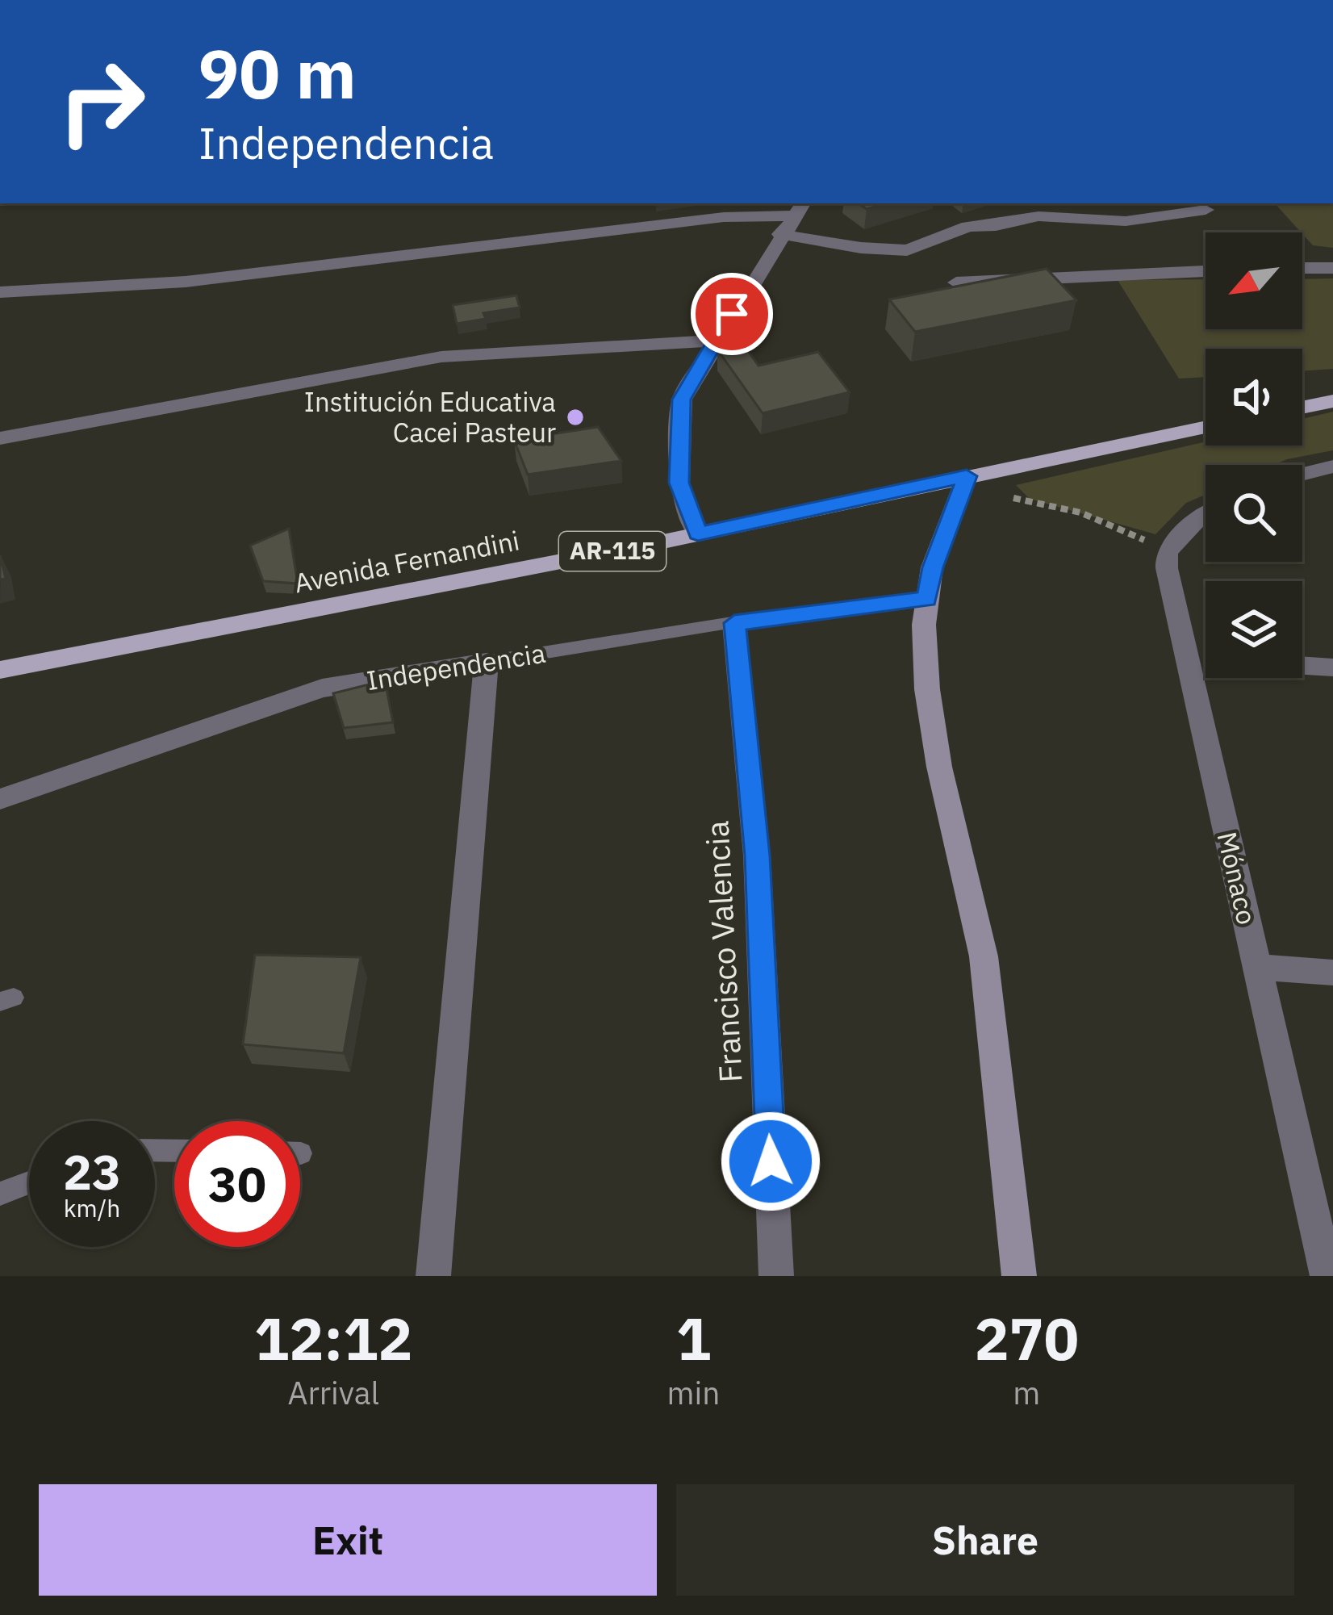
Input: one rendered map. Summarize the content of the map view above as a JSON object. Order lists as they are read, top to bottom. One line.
{"streets":{"main road":["AR-115","Avenida Fernandini"],"street":["Independencia","Mónaco","Francisco Valencia"]},"crossings":[["Independencia","Francisco Valencia"]],"places":["Institución Educativa Cacei Pasteur"],"north":"bottom left","page":{"turn":["90 m","Independencia"],"speed":"23 km/h","limit":"30","eta":["12:12","Arrival","1","min","270","m"],"buttons":["Exit","Share"]}}
